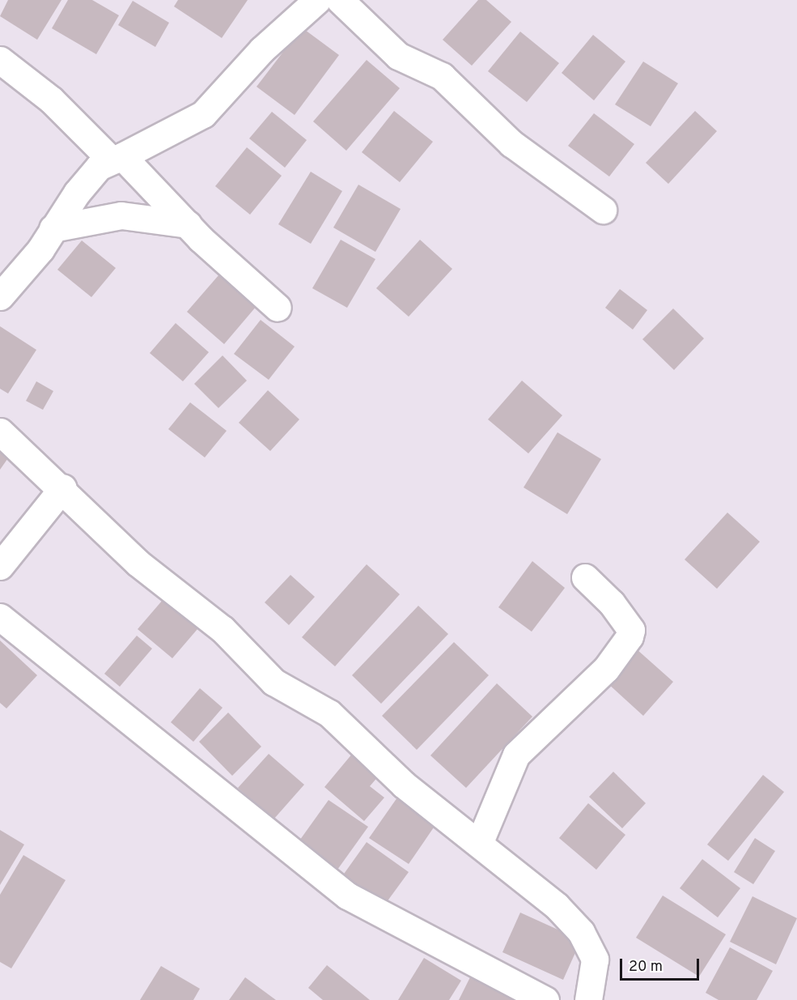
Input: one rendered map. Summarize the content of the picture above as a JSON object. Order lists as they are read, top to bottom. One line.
{"scale_bar":"20 m"}
